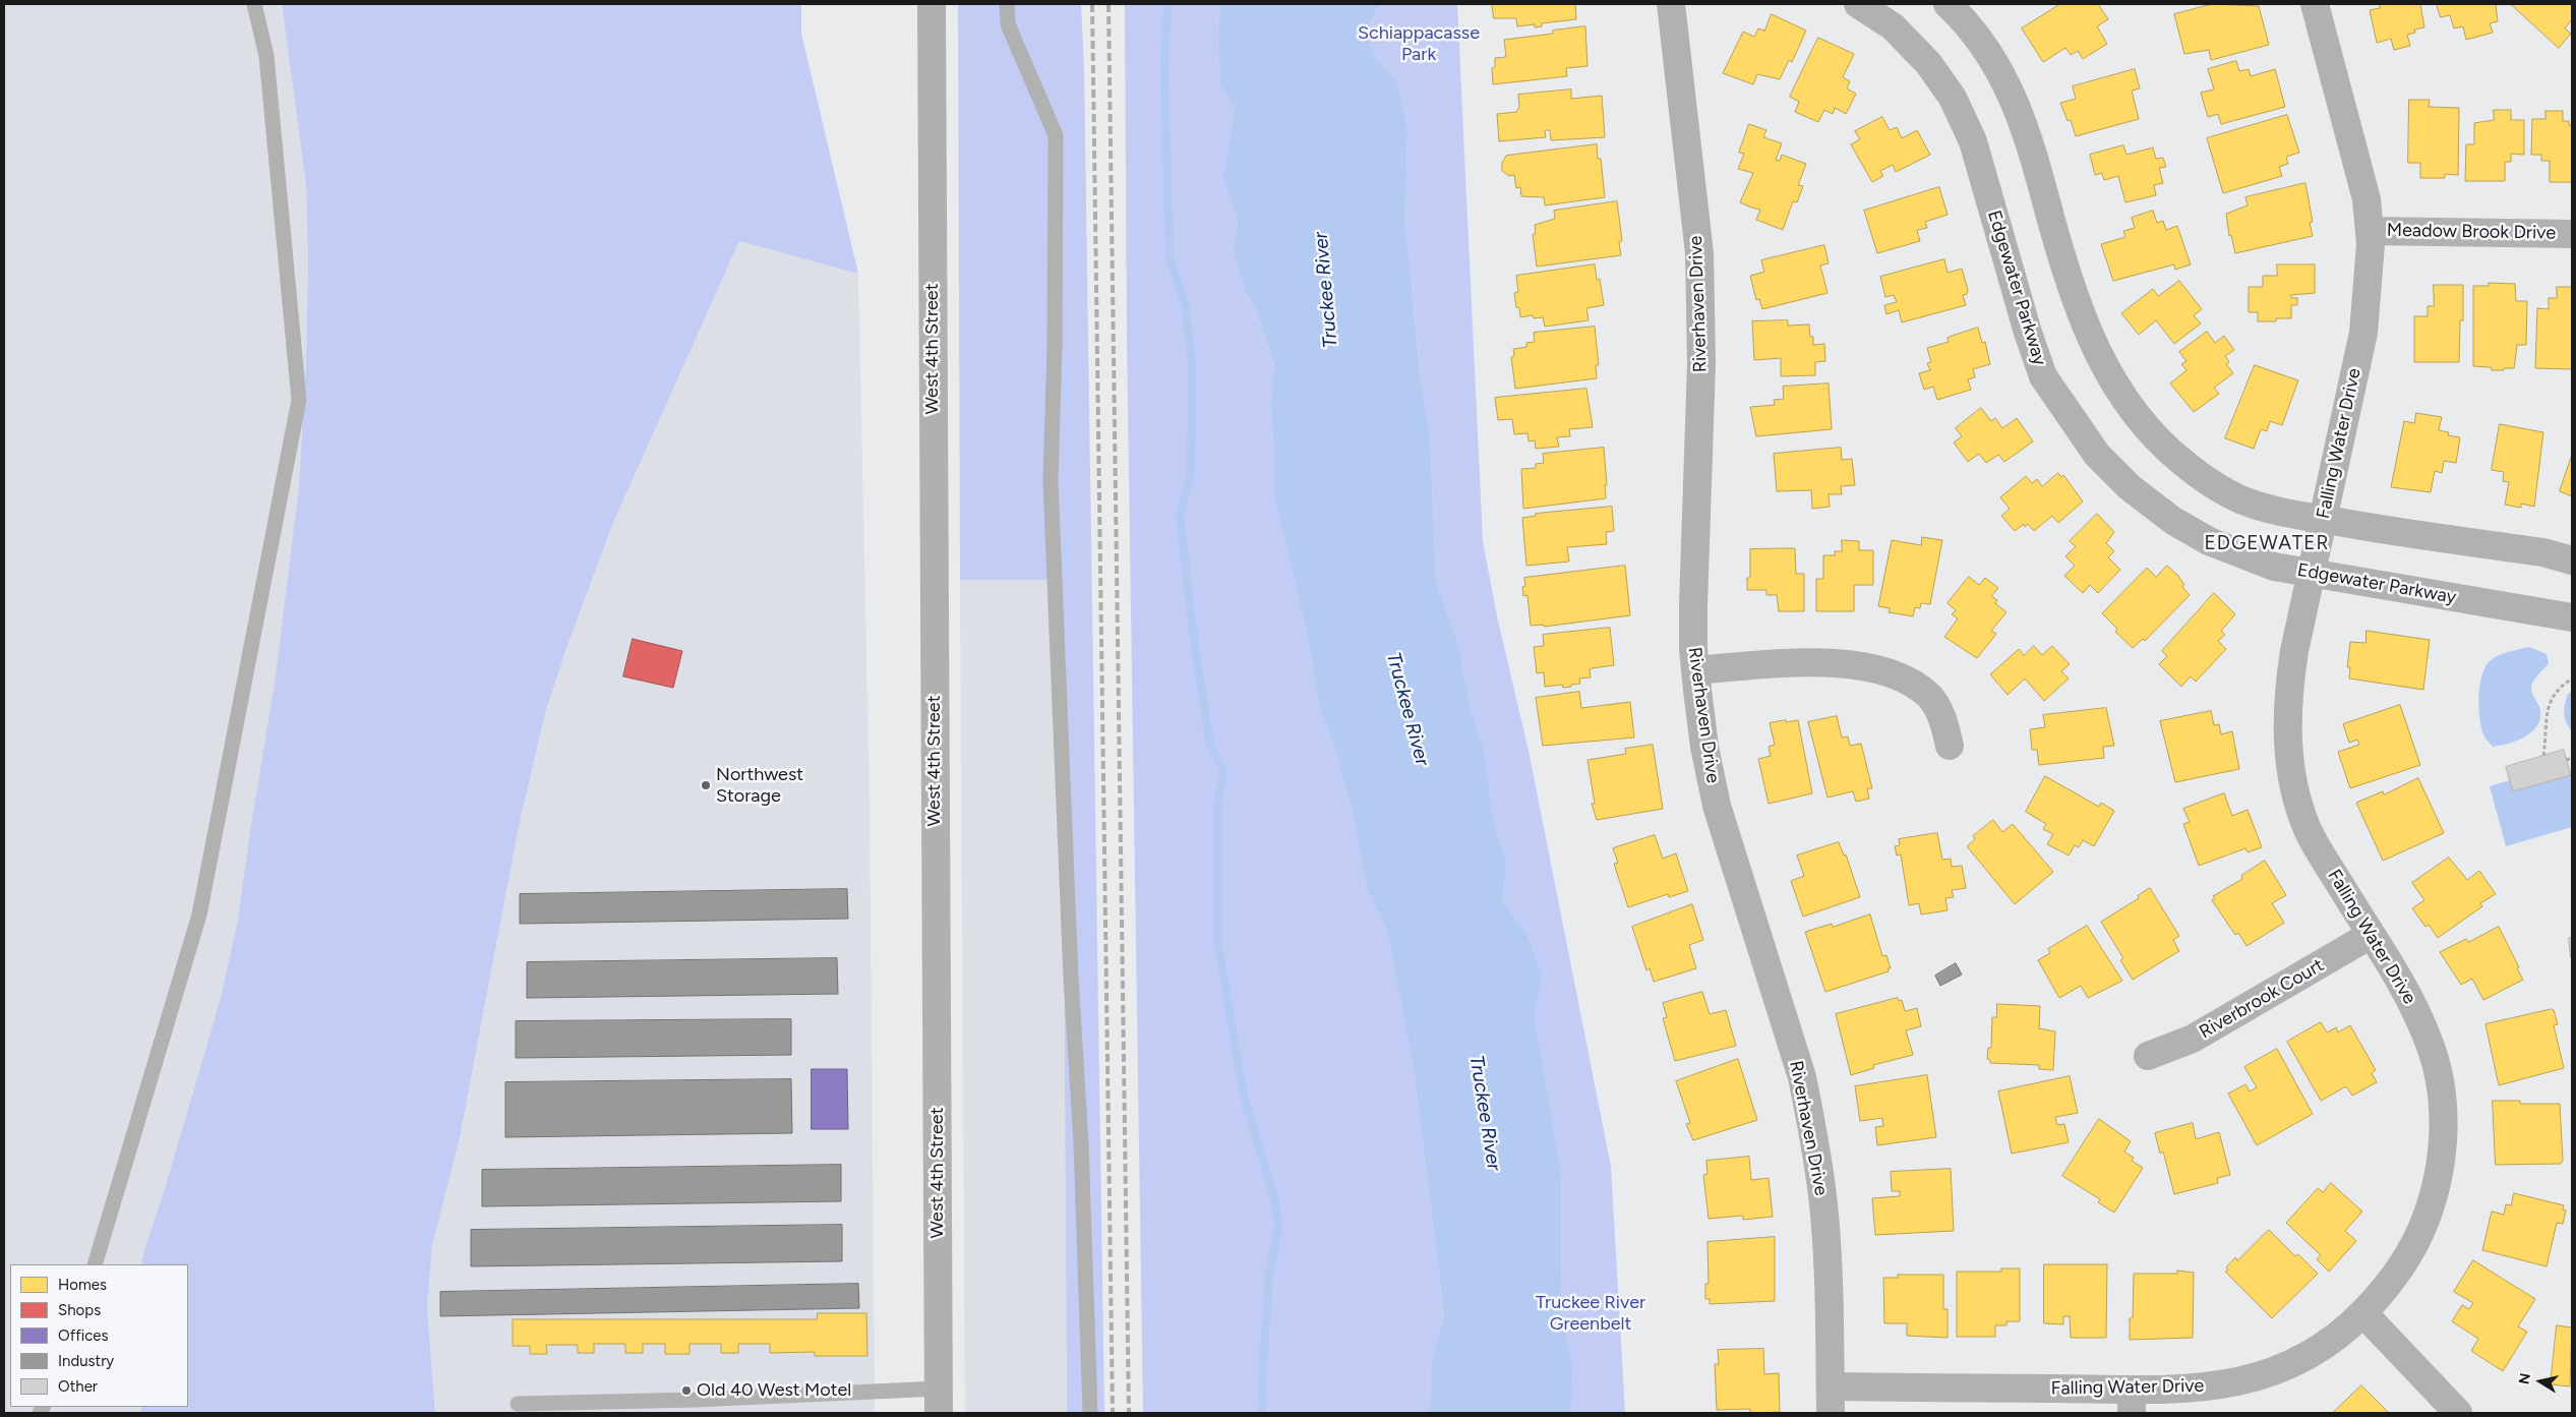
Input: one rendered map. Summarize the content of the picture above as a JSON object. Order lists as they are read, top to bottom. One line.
{"streets":{"main road":["West 4th Street"],"street":["Meadow Brook Drive","Edgewater Parkway","Riverhaven Drive","Falling Water Drive","Riverbrook Court"]},"crossings":[["Meadow Brook Drive","Falling Water Drive"],["Edgewater Parkway","Falling Water Drive"],["Riverhaven Drive","Falling Water Drive"],["Falling Water Drive","Riverbrook Court"]],"districts":["EDGEWATER"],"water":["Truckee River"],"parks":["Schiappacasse Park","Truckee River Greenbelt"],"places":["Northwest Storage","Old 40 West Motel"],"legend":["Homes","Shops","Offices","Industry","Other"],"north":"left"}
